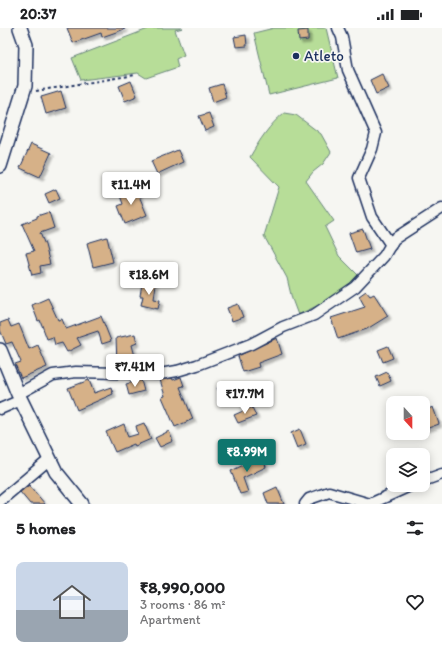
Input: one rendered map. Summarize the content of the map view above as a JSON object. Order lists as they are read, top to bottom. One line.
{"places":["Atleto"],"north":"bottom","page":{"status":"20:37","price":["₹11.4M","₹18.6M","₹7.41M","₹17.7M","₹8.99M"],"heading":"5 homes","list":[{"name":"₹8,990,000","note":"3 rooms · 86 m² · Apartment"}]}}
